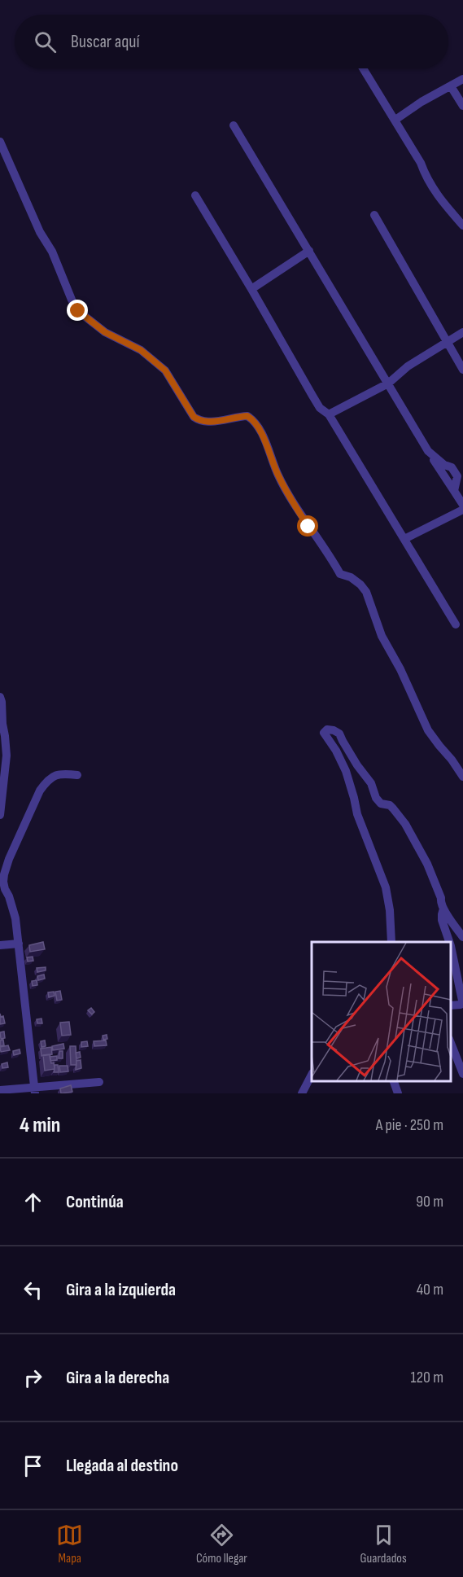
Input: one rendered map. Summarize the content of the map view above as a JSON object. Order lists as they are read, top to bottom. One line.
{"page":{"search":"Buscar aquí","heading":["4 min","A pie · 250 m"],"list":[["Continúa","90 m"],["Gira a la izquierda","40 m"],["Gira a la derecha","120 m"],"Llegada al destino"],"nav":["Mapa","Cómo llegar","Guardados"]}}
